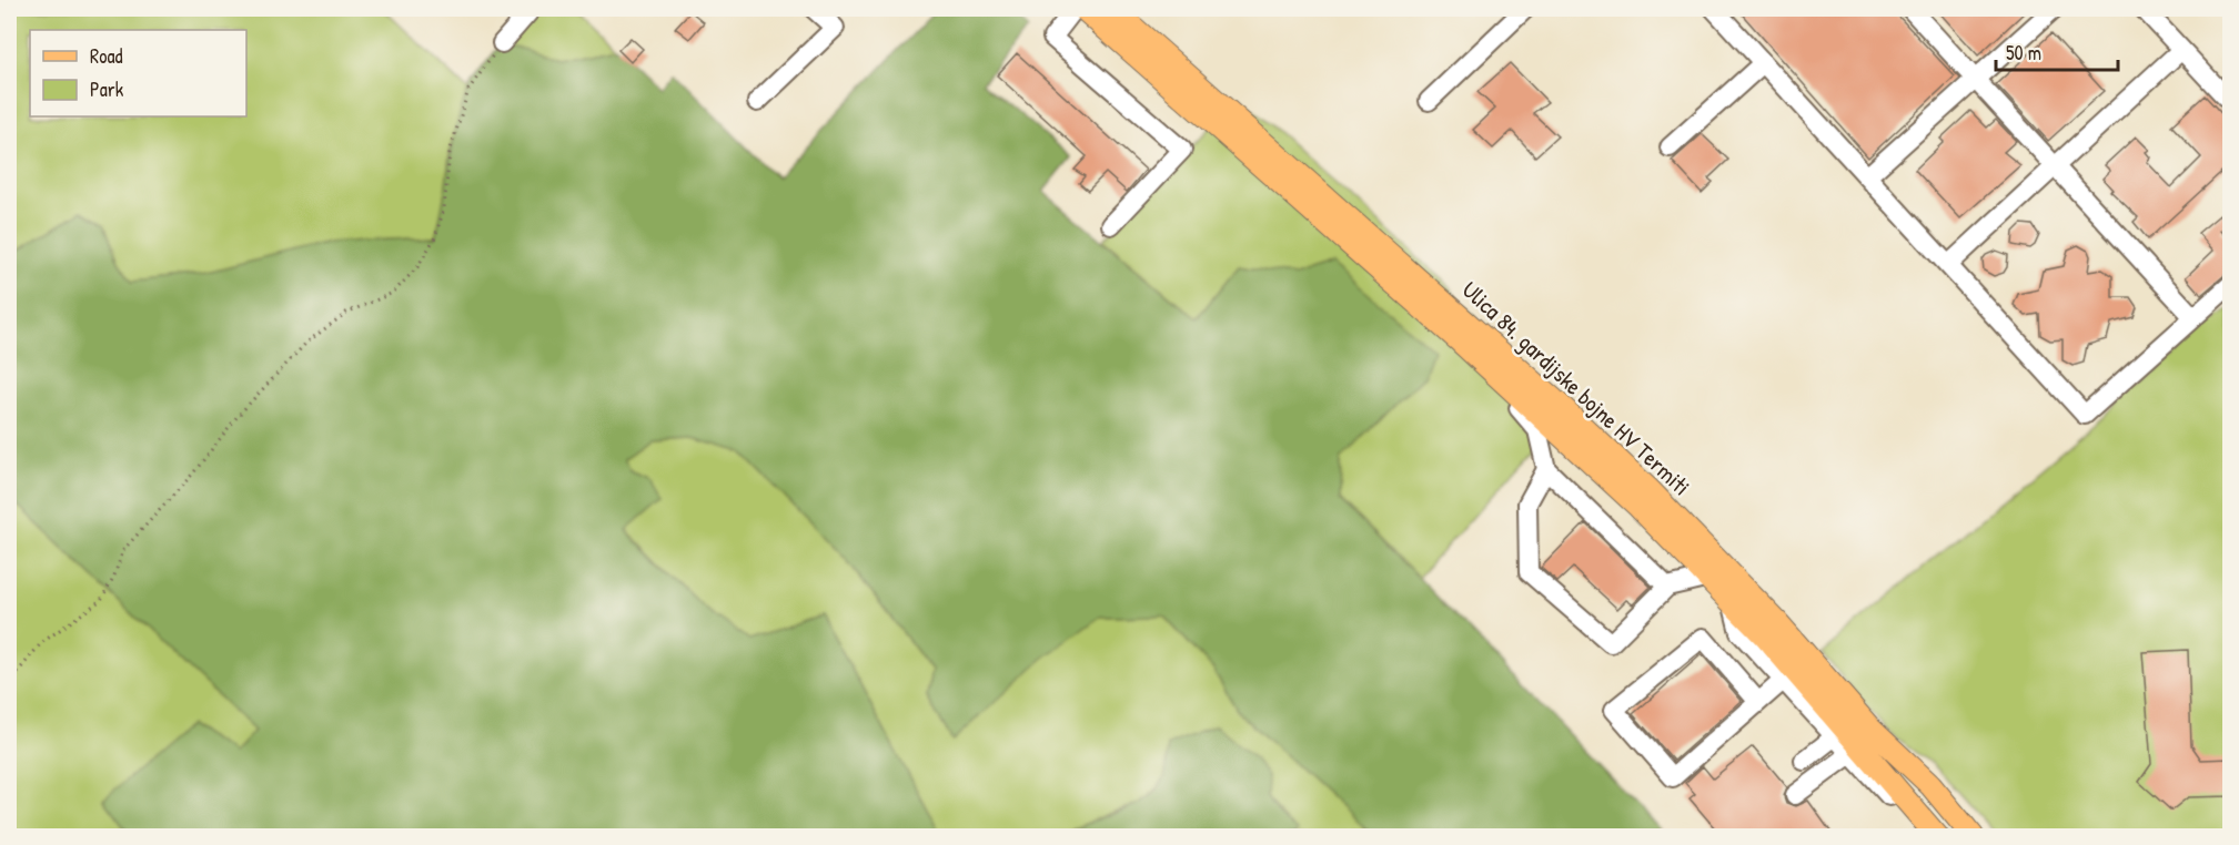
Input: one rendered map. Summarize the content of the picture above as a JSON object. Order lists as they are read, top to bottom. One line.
{"streets":{"main road":["Ulica 84. gardijske bojne HV Termiti"]},"legend":["Road","Park"],"scale_bar":"50 m"}
